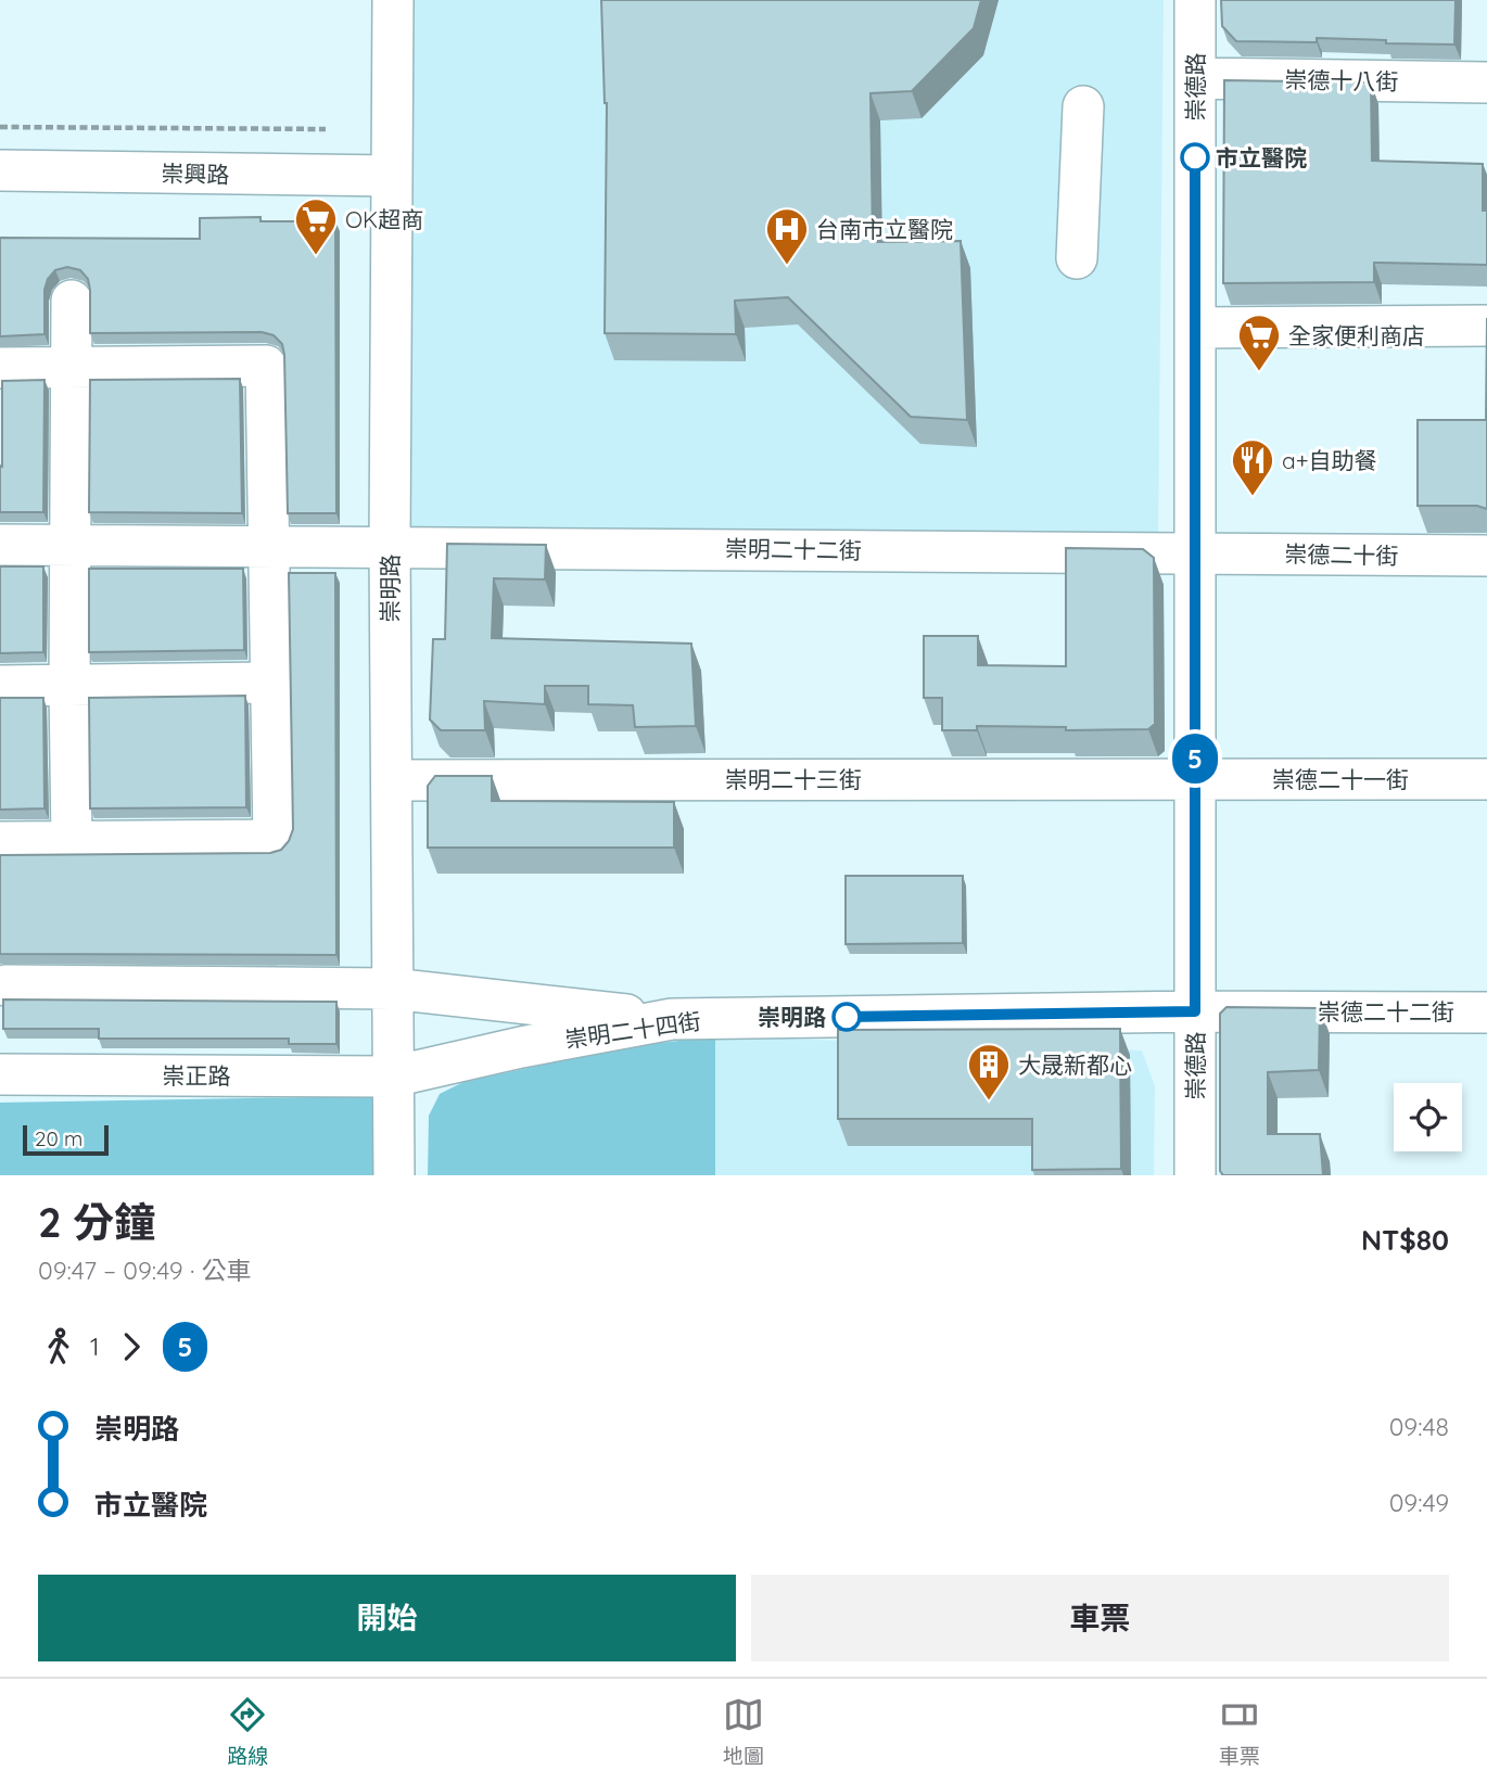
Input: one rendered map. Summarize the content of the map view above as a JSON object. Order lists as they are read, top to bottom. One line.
{"streets":{"street":["崇德十八街","崇德路","崇興路","崇明二十二街","崇德二十街","崇明路","崇明二十三街","崇德二十一街","崇德二十二街","崇明二十四街","崇正路"]},"crossings":[["崇德十八街","崇德路"],["崇德路","崇明二十二街"],["崇德路","崇德二十街"],["崇德路","崇明二十三街"],["崇德路","崇德二十一街"],["崇德路","崇德二十二街"],["崇德路","崇明二十四街"],["崇興路","崇明路"],["崇明二十二街","崇德二十街"],["崇明二十二街","崇明路"],["崇明路","崇明二十三街"],["崇明路","崇明二十四街"],["崇明路","崇正路"],["崇明二十三街","崇德二十一街"],["崇德二十二街","崇明二十四街"],["崇明二十四街","崇正路"]],"places":{"other":["市立醫院","崇明路"],"supermarket":["OK超商","全家便利商店"],"hospital":["台南市立醫院"],"restaurant":["a+自助餐"],"building":["大晟新都心"]},"lines":["bus line 5"],"scale_bar":"20 m","page":{"on_map":"5","scale":"20 m","heading":["2 分鐘","09:47 – 09:49 · 公車","NT$80"],"legs":["1","5"],"list":[{"name":"崇明路","value":"09:48"},{"name":"市立醫院","value":"09:49"}],"buttons":["開始","車票"],"tabs":["路線","地圖","車票"]}}
